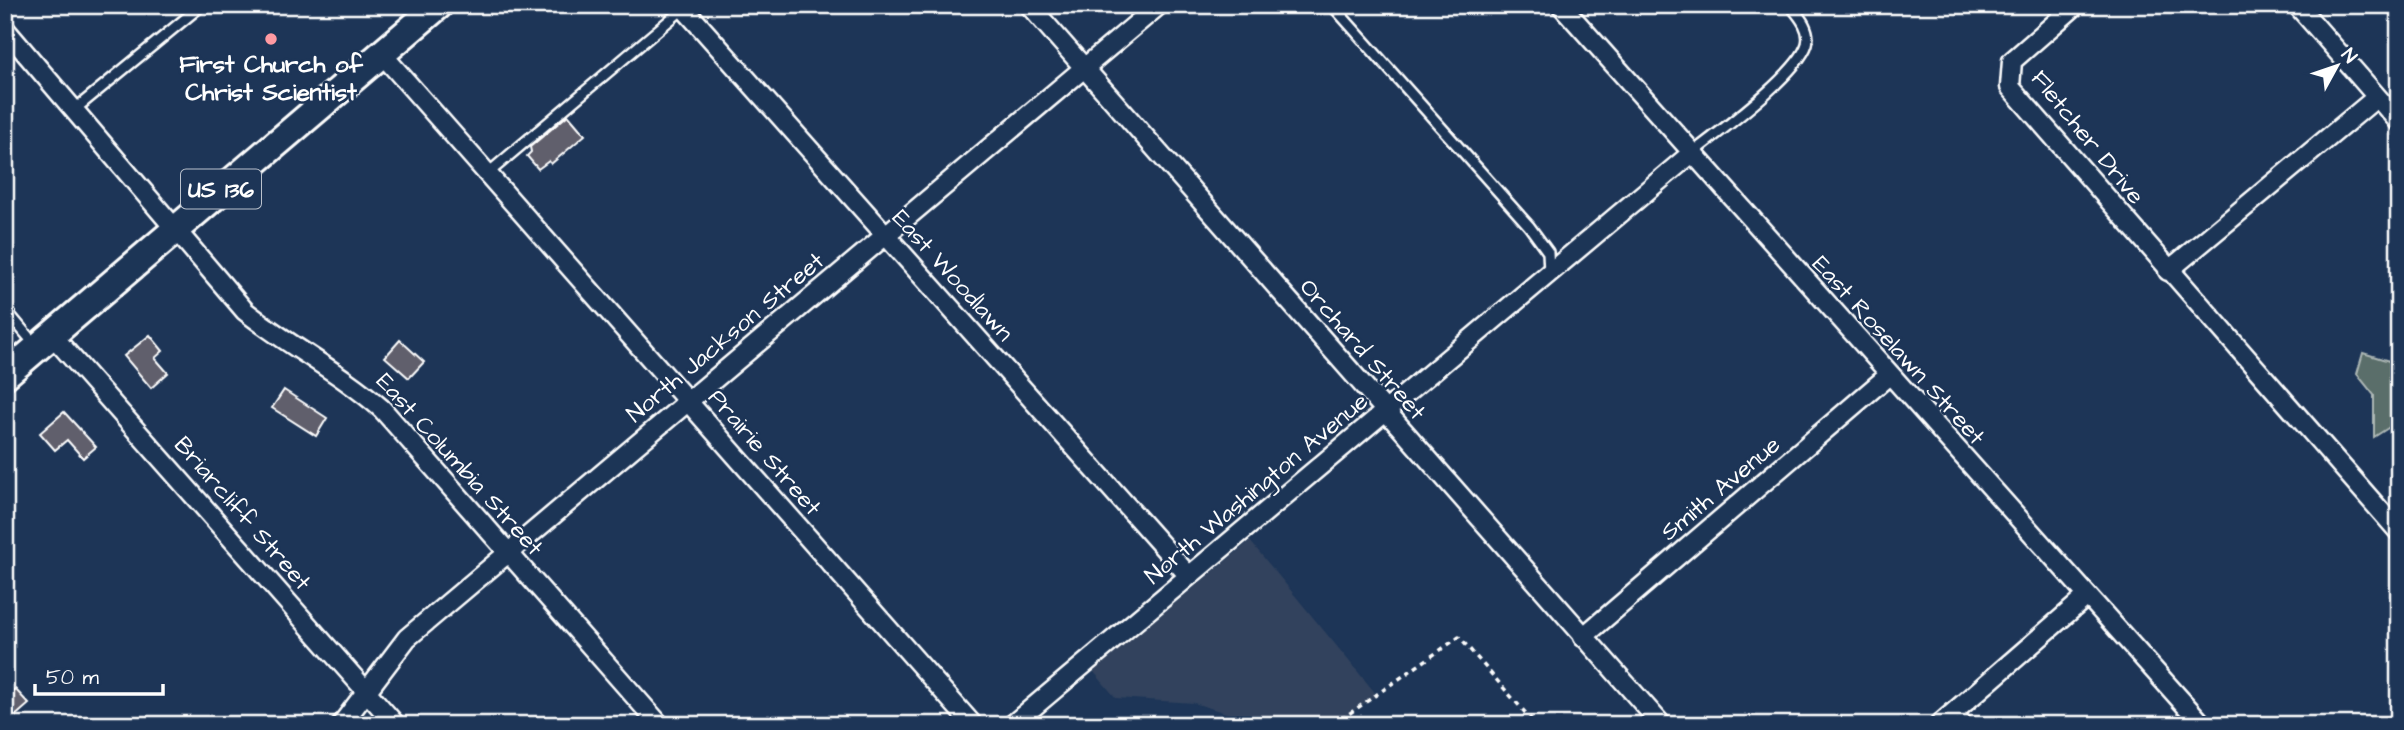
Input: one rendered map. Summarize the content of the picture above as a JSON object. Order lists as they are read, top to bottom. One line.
{"streets":{"main road":["US 136"],"street":["Fletcher Drive","East Woodlawn","North Jackson Street","Orchard Street","East Roselawn Street","Prairie Street","East Columbia Street","North Washington Avenue","Smith Avenue","Briarcliff Street"]},"crossings":[["US 136","Prairie Street"],["US 136","East Columbia Street"],["US 136","Briarcliff Street"],["East Woodlawn","North Jackson Street"],["East Woodlawn","North Washington Avenue"],["North Jackson Street","Orchard Street"],["North Jackson Street","Prairie Street"],["North Jackson Street","East Columbia Street"],["North Jackson Street","Briarcliff Street"],["Orchard Street","North Washington Avenue"],["Orchard Street","Smith Avenue"],["East Roselawn Street","North Washington Avenue"],["East Roselawn Street","Smith Avenue"]],"places":["First Church of Christ Scientist"],"scale_bar":"50 m","north":"top right"}
